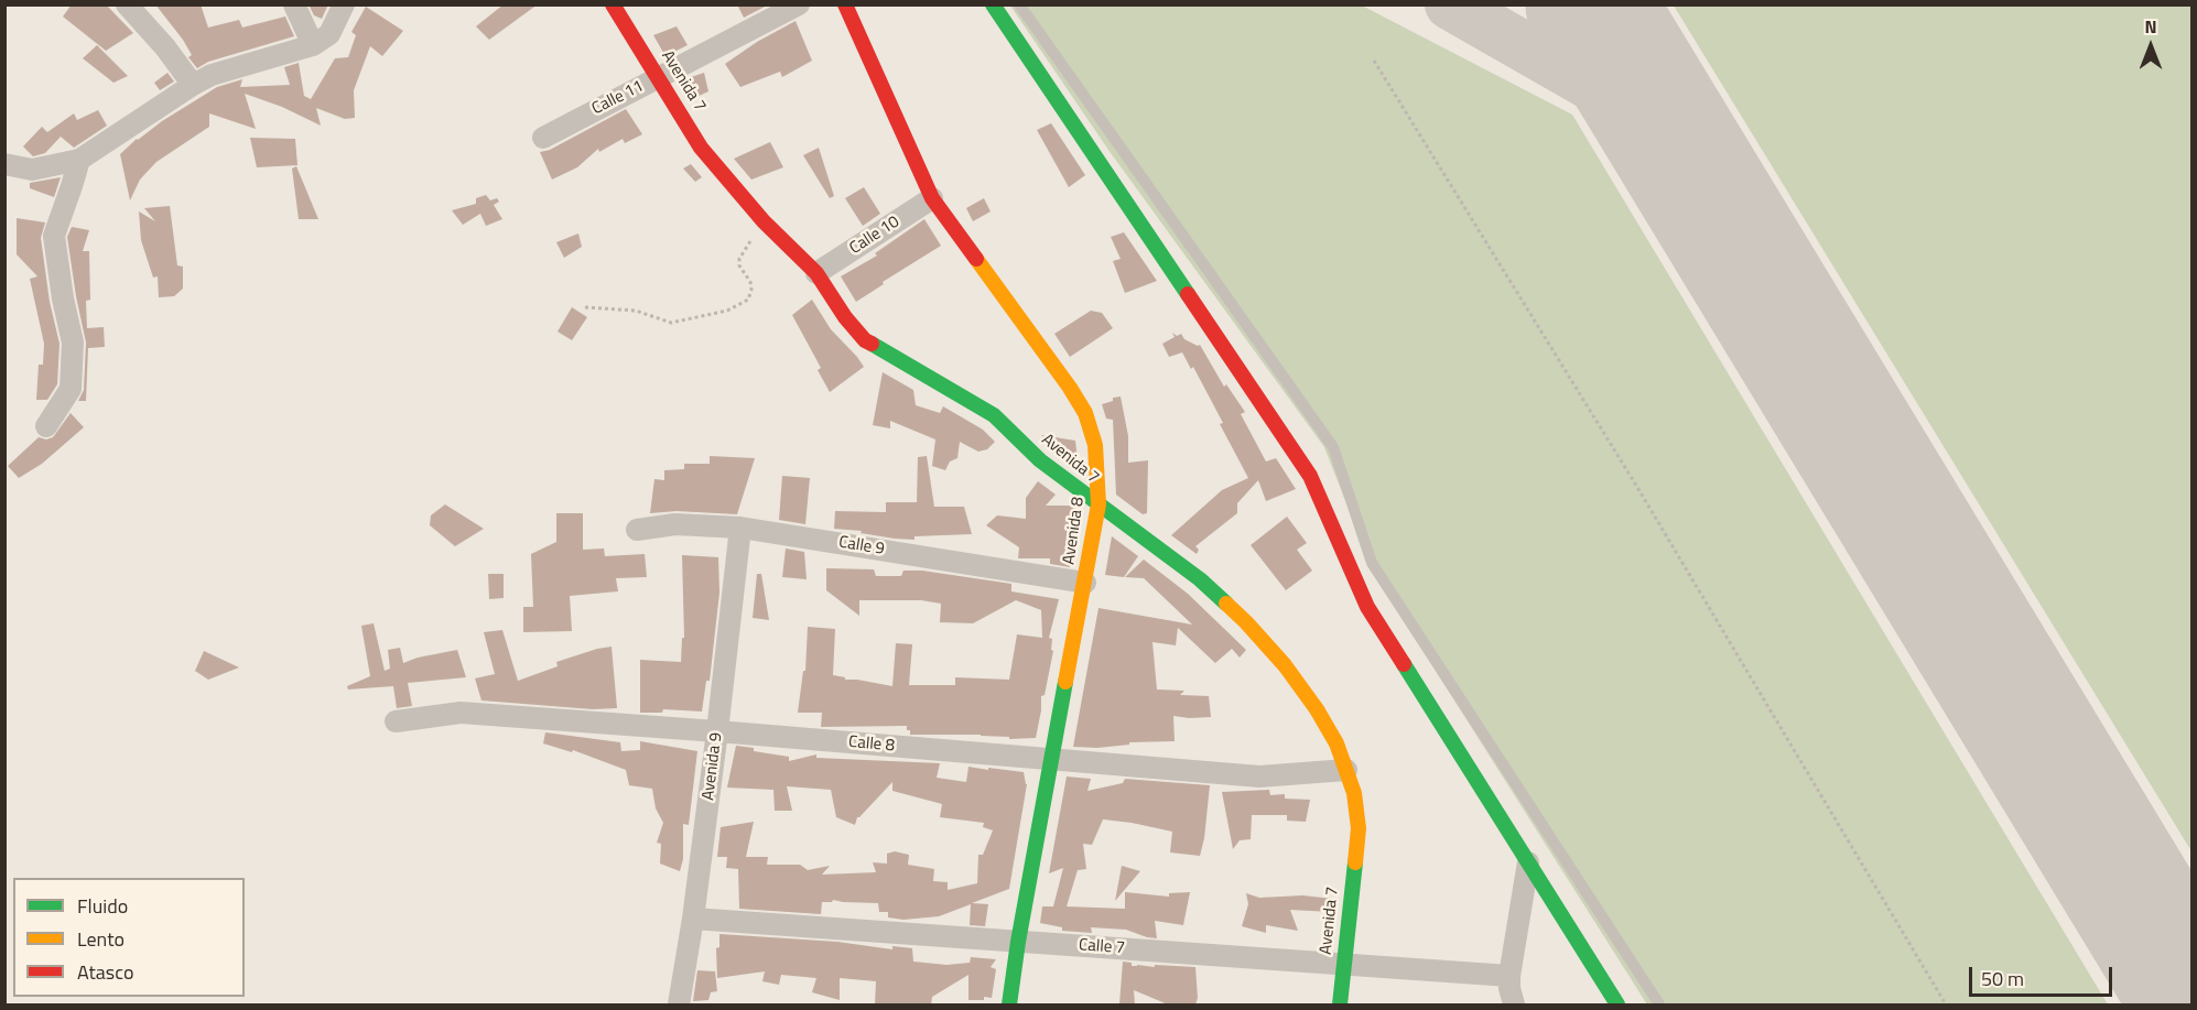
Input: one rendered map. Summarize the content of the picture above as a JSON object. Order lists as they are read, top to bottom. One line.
{"streets":{"street":["Avenida 7","Calle 11","Calle 10","Avenida 8","Calle 9","Calle 8","Avenida 9","Calle 7"]},"crossings":[["Avenida 7","Calle 11"],["Avenida 7","Calle 10"],["Avenida 7","Avenida 8"],["Avenida 7","Calle 8"],["Avenida 7","Calle 7"],["Calle 10","Avenida 8"],["Avenida 8","Calle 9"],["Avenida 8","Calle 8"],["Avenida 8","Calle 7"],["Calle 9","Avenida 9"],["Calle 8","Avenida 9"],["Avenida 9","Calle 7"]],"legend":["Fluido","Lento","Atasco"],"scale_bar":"50 m","north":"top"}
